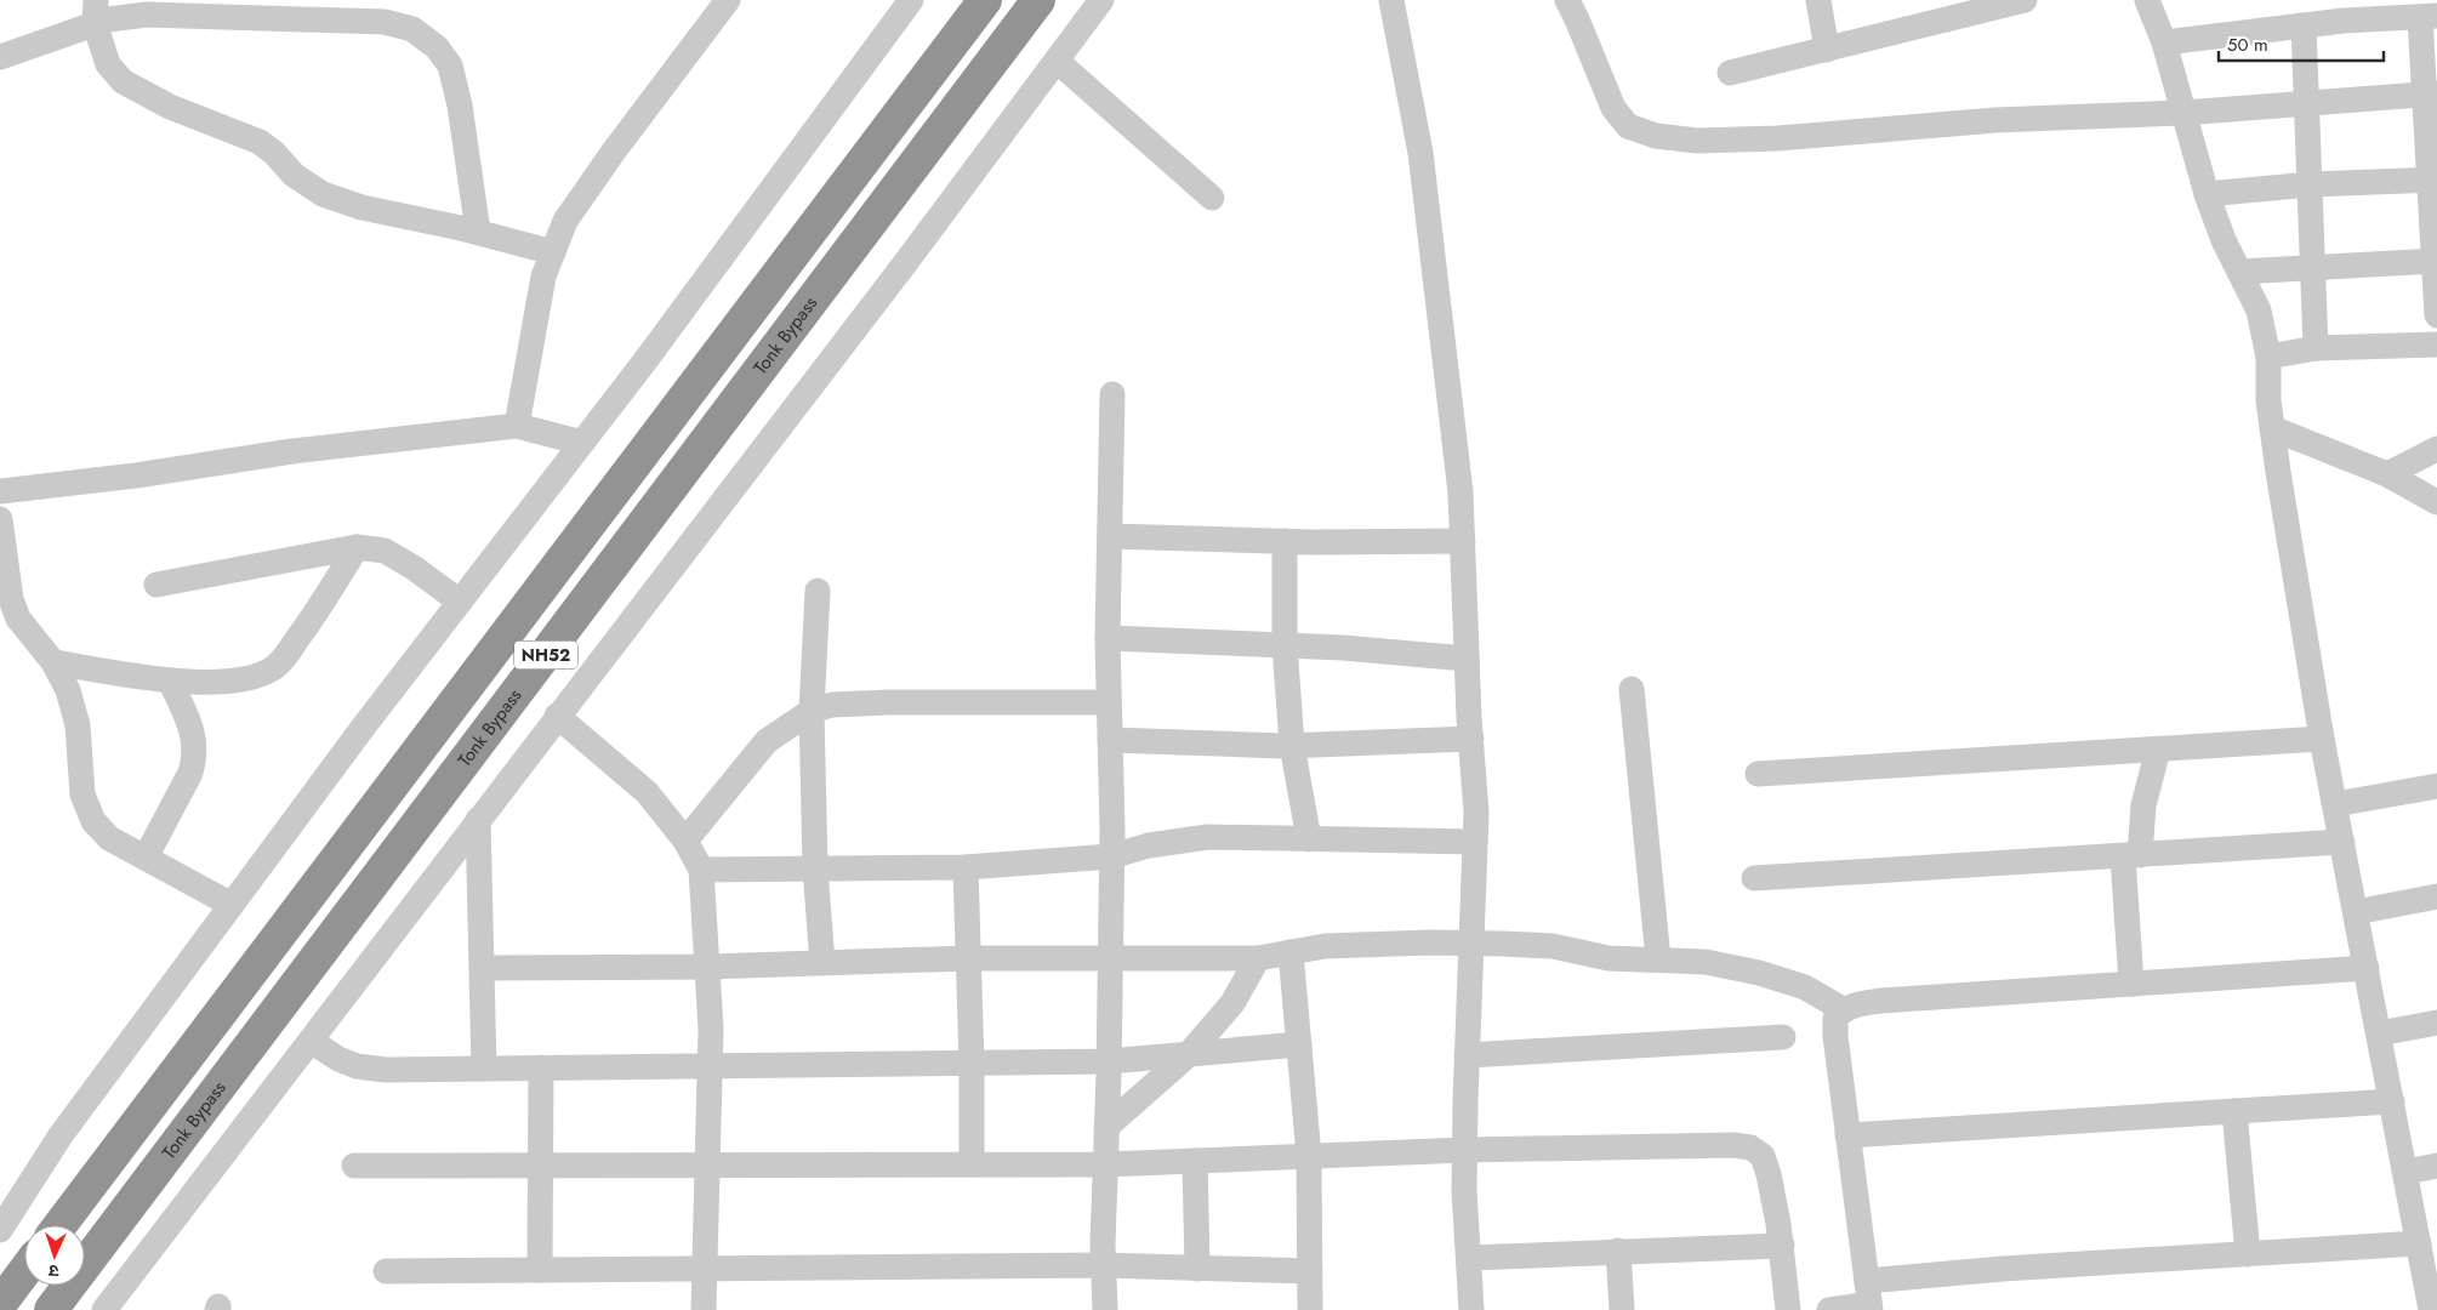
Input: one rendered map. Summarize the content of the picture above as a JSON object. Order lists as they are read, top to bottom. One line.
{"streets":{"highway":["Tonk Bypass","NH52"]},"scale_bar":"50 m","north":"bottom"}
